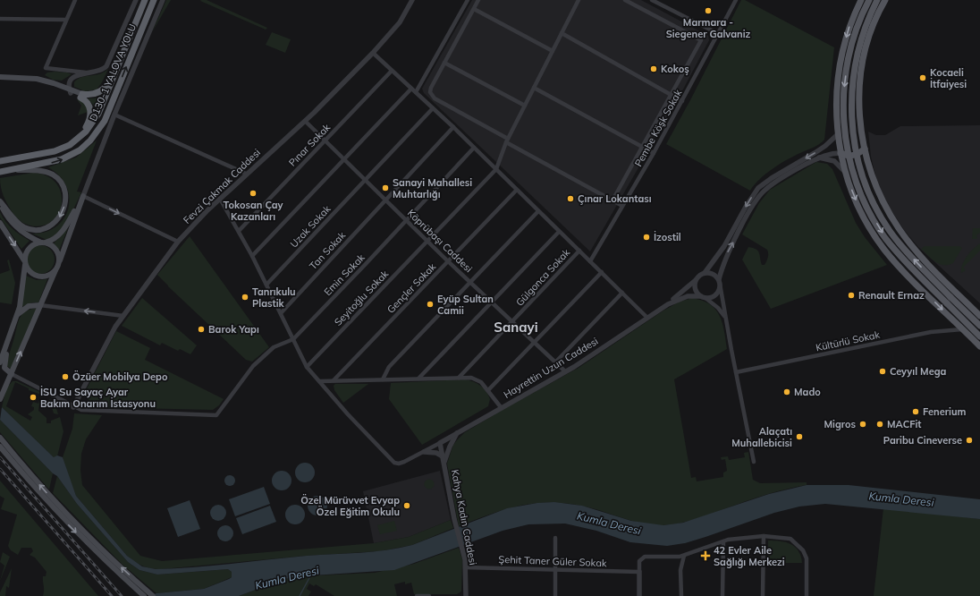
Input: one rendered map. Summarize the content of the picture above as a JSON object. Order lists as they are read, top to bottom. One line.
{"streets":{"highway":["D130-1 YALOVA YOLU"],"street":["Pembe Köşk Sokak","Pınar Sokak","Fevzi Çakmak Caddesi","Uzak Sokak","Köprübaşı Caddesi","Tan Sokak","Emin Sokak","Gülgonca Sokak","Gençler Sokak","Seyitoğlu Sokak","Kültürlü Sokak","Hayrettin Uzun Caddesi","Kahya Kadın Caddesi","Şehit Taner Güler Sokak"]},"crossings":[["Pınar Sokak","Köprübaşı Caddesi"],["Fevzi Çakmak Caddesi","Köprübaşı Caddesi"],["Uzak Sokak","Köprübaşı Caddesi"],["Köprübaşı Caddesi","Tan Sokak"],["Köprübaşı Caddesi","Emin Sokak"],["Köprübaşı Caddesi","Gülgonca Sokak"],["Köprübaşı Caddesi","Gençler Sokak"],["Köprübaşı Caddesi","Seyitoğlu Sokak"],["Köprübaşı Caddesi","Hayrettin Uzun Caddesi"],["Hayrettin Uzun Caddesi","Kahya Kadın Caddesi"],["Kahya Kadın Caddesi","Şehit Taner Güler Sokak"]],"districts":["Sanayi"],"water":["Kumla Deresi"],"places":{"other":["Marmara - Siegener Galvaniz","Kokoş","Kocaeli İtfaiyesi","Sanayi Mahallesi Muhtarlığı","Tokosan Çay Kazanları","Çınar Lokantası","İzostil","Renault Ernaz","Tanrıkulu Plastik","Eyüp Sultan Camii","Barok Yapı","Ceyyıl Mega","Özüer Mobilya Depo","Mado","İSU Su Sayaç Ayar Bakım Onarım İstasyonu","Fenerium","Migros","MACFit","Alaçatı Muhallebicisi","Paribu Cineverse","Özel Mürüvvet Evyap Özel Eğitim Okulu"],"health":["42 Evler Aile Sağlığı Merkezi"]}}
